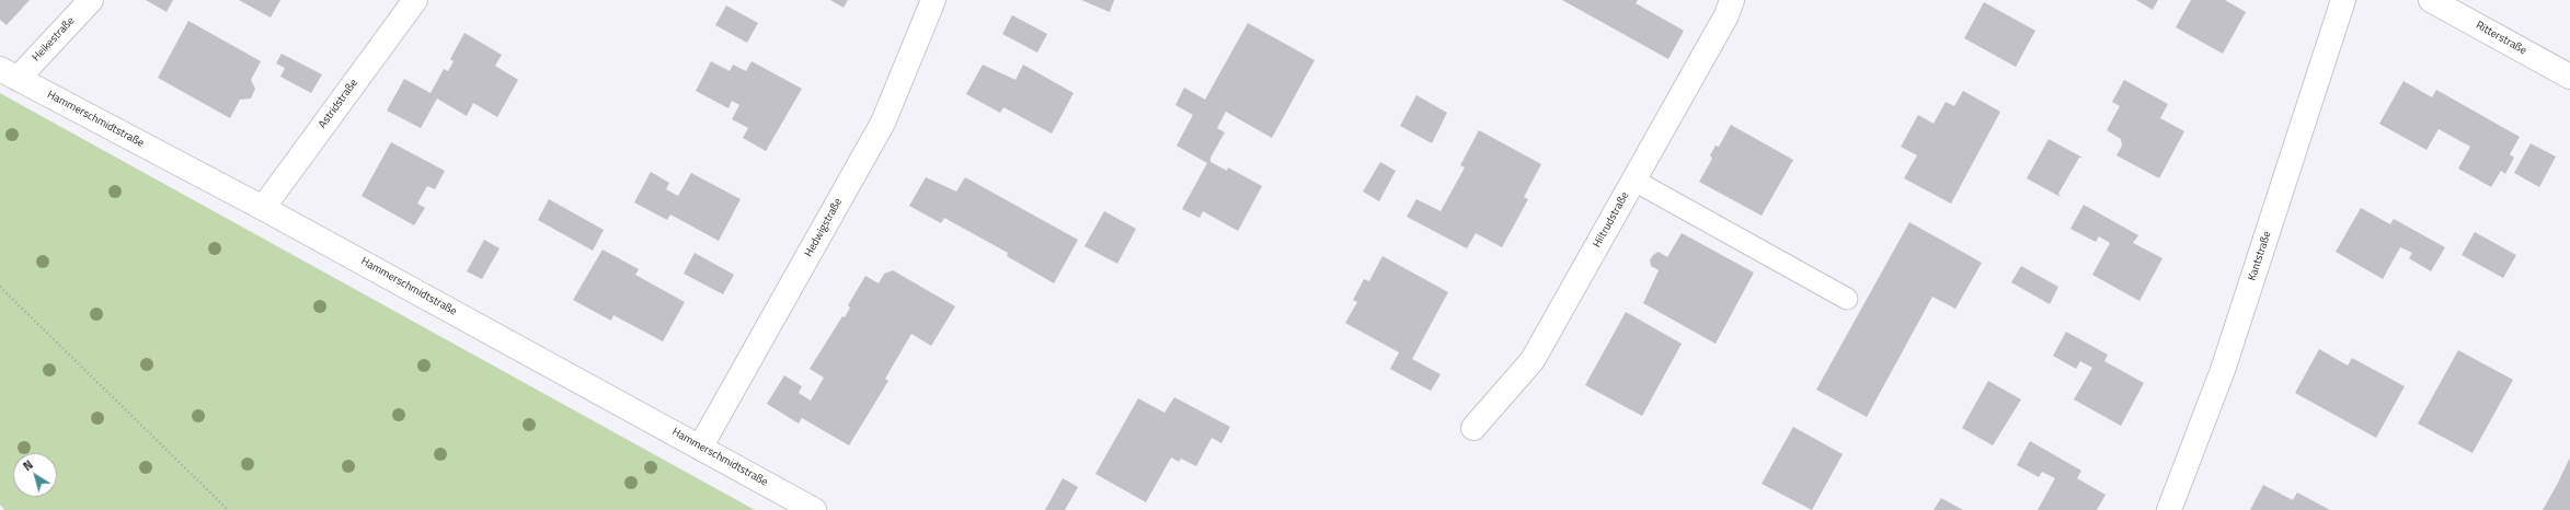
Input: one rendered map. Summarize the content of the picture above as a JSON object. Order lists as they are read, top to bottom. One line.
{"streets":{"street":["Ritterstraße","Heikestraße","Astridstraße","Hammerschmidtstraße","Hiltrudstraße","Hedwigstraße","Kantstraße"]},"crossings":[["Heikestraße","Hammerschmidtstraße"],["Astridstraße","Hammerschmidtstraße"],["Hammerschmidtstraße","Hedwigstraße"]],"north":"top left"}
